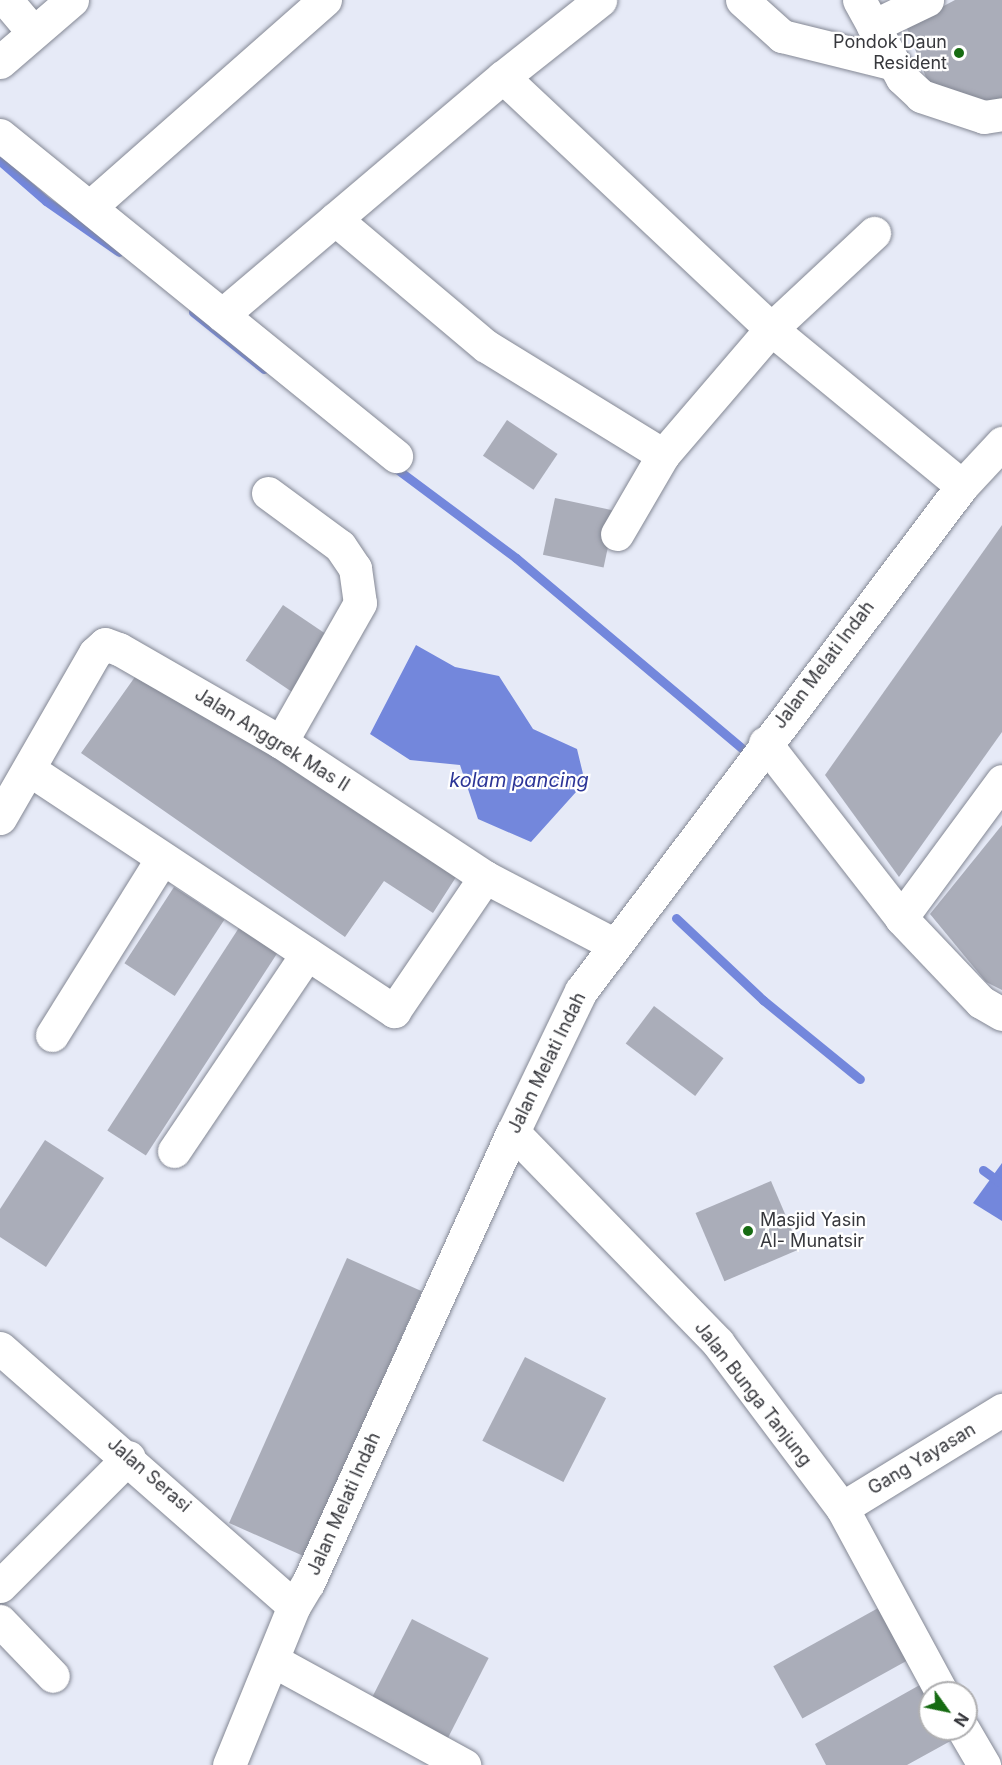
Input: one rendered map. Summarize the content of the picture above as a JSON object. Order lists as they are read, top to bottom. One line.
{"streets":{"street":["Jalan Melati Indah","Jalan Anggrek Mas II","Jalan Bunga Tanjung","Gang Yayasan","Jalan Serasi"]},"crossings":[["Jalan Melati Indah","Jalan Anggrek Mas II"],["Jalan Melati Indah","Jalan Bunga Tanjung"],["Jalan Melati Indah","Jalan Serasi"],["Jalan Bunga Tanjung","Gang Yayasan"]],"water":["kolam pancing"],"places":["Pondok Daun Resident","Masjid Yasin Al- Munatsir"],"north":"bottom right"}
